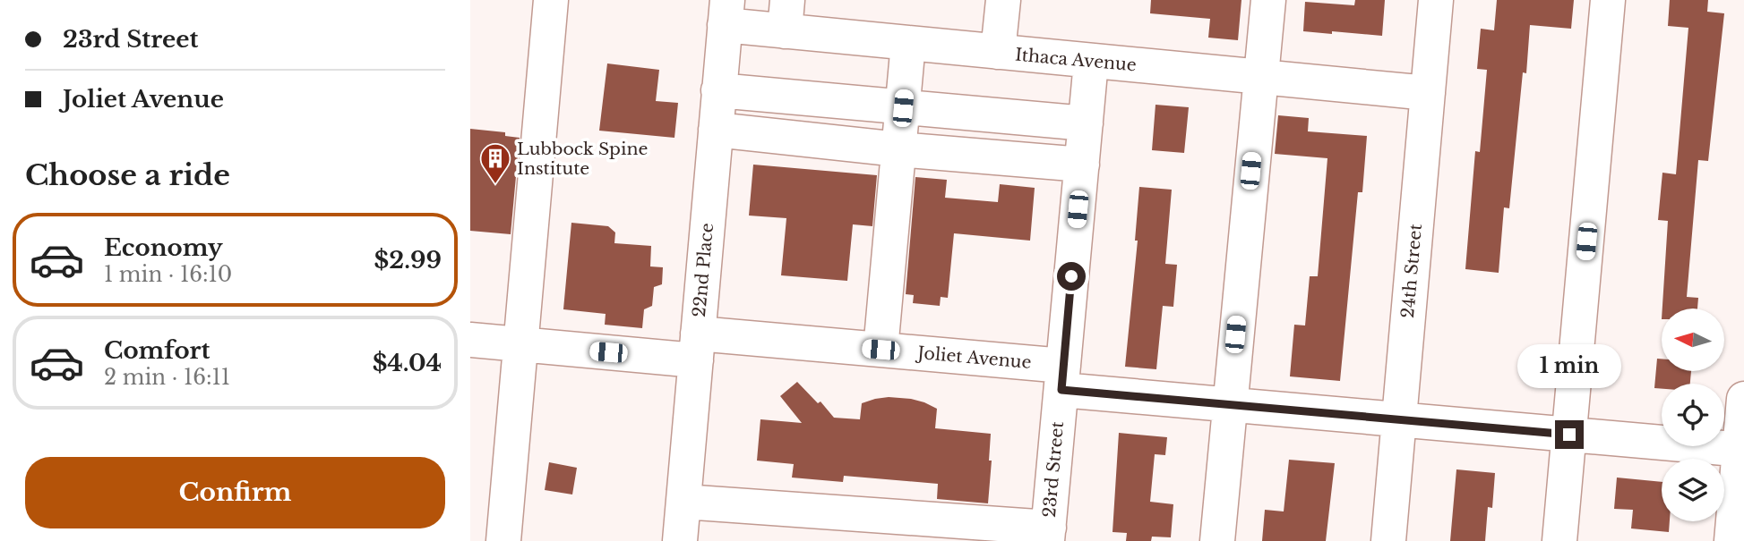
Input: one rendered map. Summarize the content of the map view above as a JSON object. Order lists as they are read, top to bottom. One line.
{"streets":{"street":["Ithaca Avenue","22nd Place","24th Street","Joliet Avenue","23rd Street"]},"crossings":[["Ithaca Avenue","22nd Place"],["Ithaca Avenue","24th Street"],["Ithaca Avenue","23rd Street"],["22nd Place","Joliet Avenue"],["24th Street","Joliet Avenue"],["Joliet Avenue","23rd Street"]],"places":{"building":["Lubbock Spine Institute"]},"north":"left","page":{"banner":["23rd Street","Joliet Avenue"],"heading":"Choose a ride","list":[{"name":"Economy","note":"1 min · 16:10","value":"$2.99"},{"name":"Comfort","note":"2 min · 16:11","value":"$4.04"}],"bubble":"1 min","buttons":"Confirm"}}
